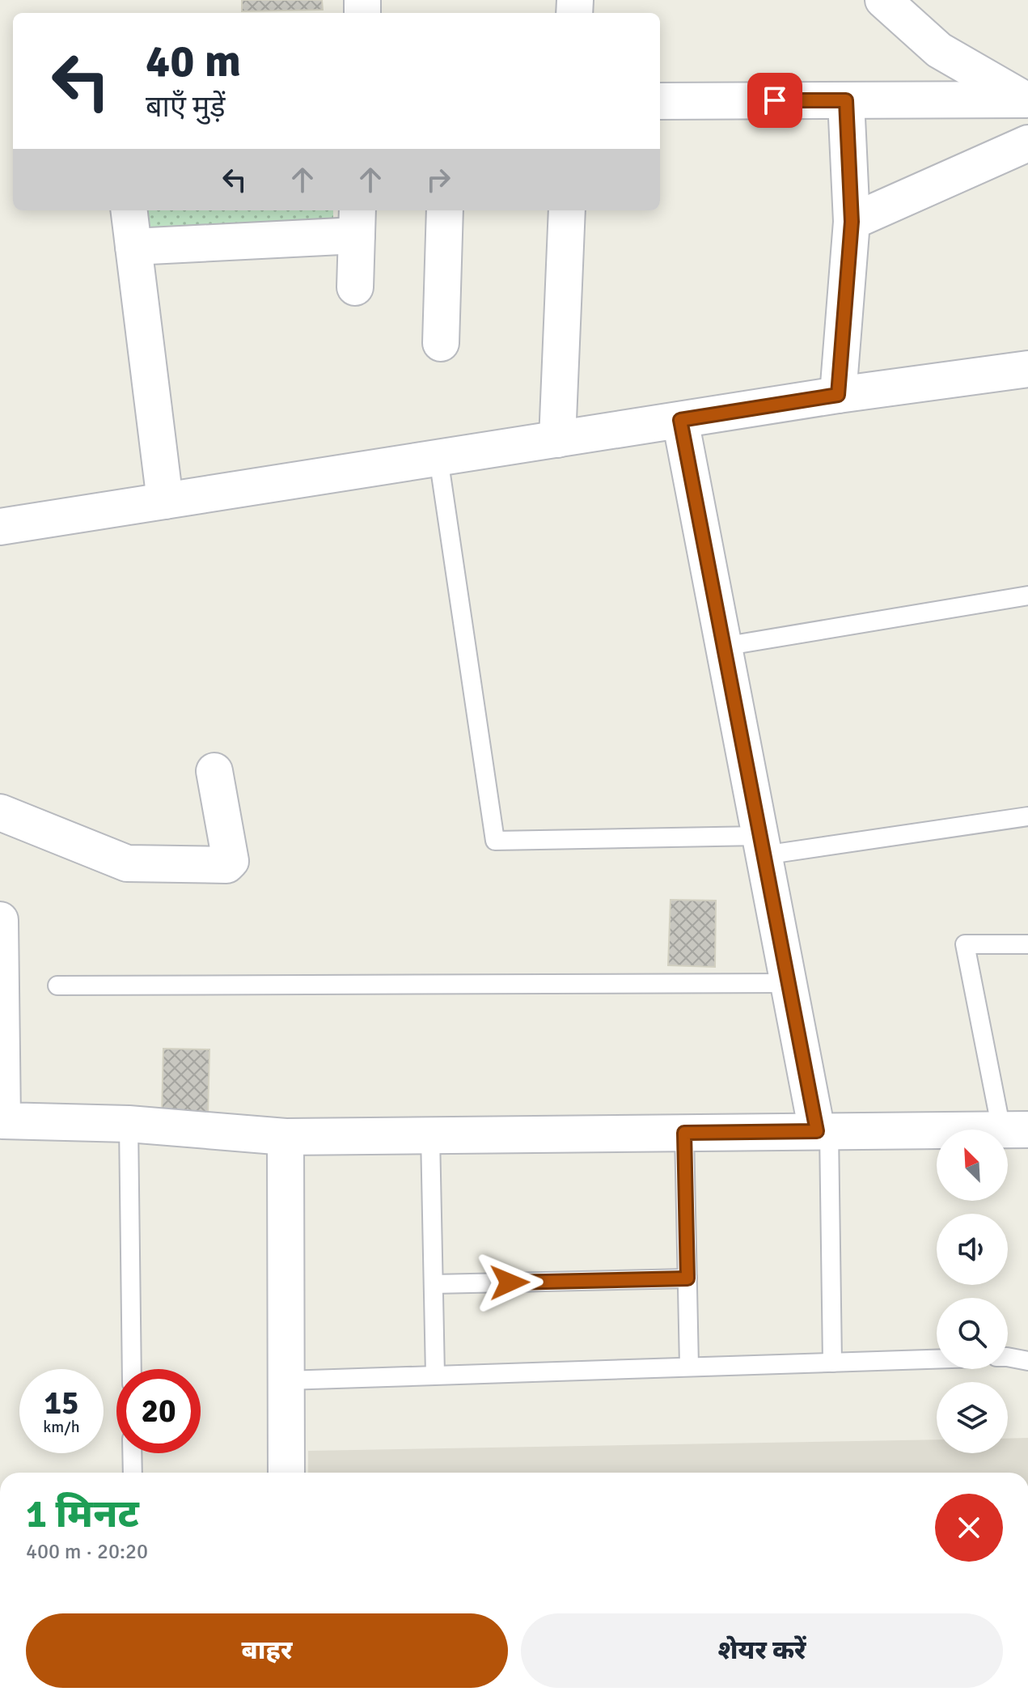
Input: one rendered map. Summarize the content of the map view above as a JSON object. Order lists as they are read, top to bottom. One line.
{"north":"top left","page":{"turn":["40 m","बाएँ मुड़ें"],"speed":"15 km/h","limit":"20","heading":["1 मिनट","400 m · 20:20"],"buttons":["बाहर","शेयर करें"]}}
